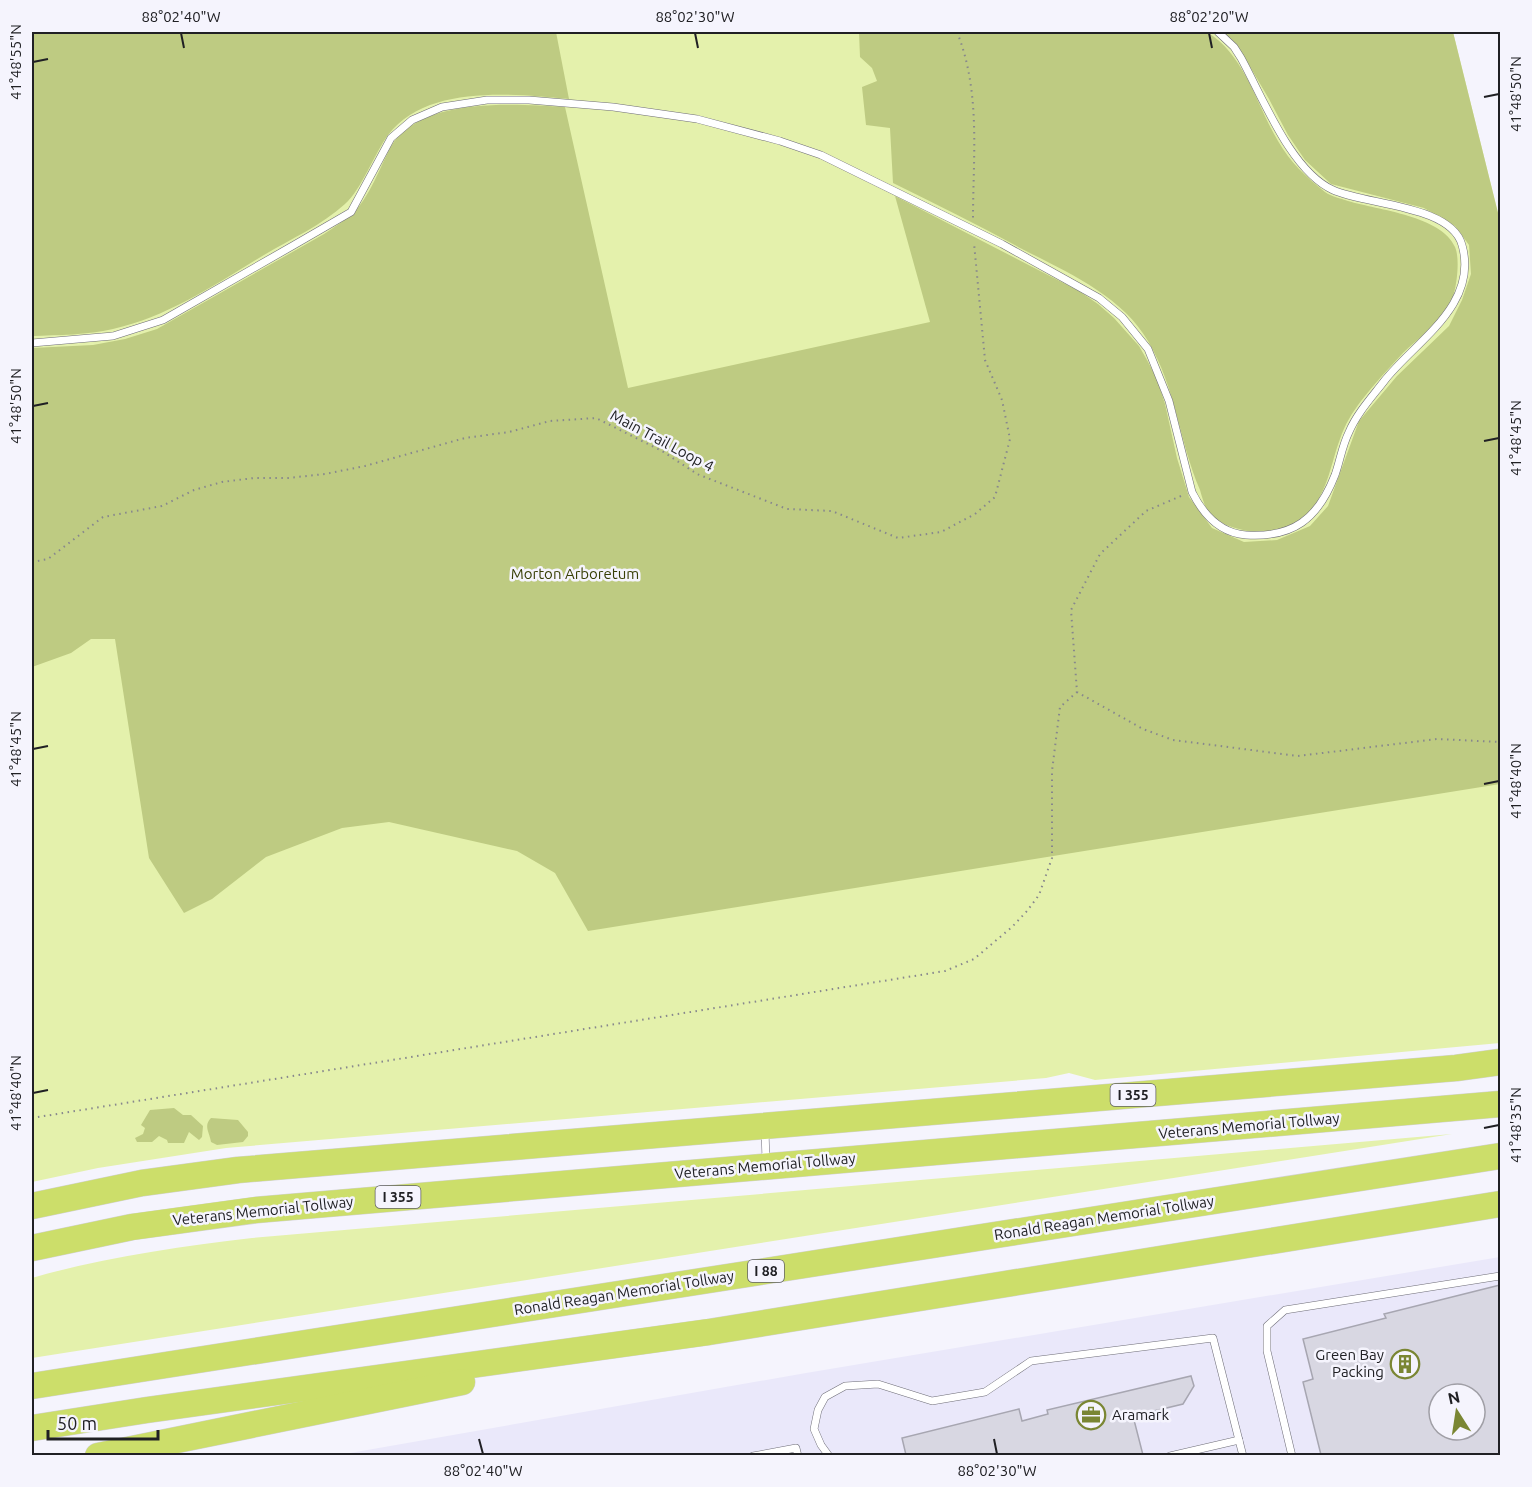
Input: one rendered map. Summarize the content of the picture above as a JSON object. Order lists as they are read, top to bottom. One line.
{"streets":{"highway":["I 355","Veterans Memorial Tollway","Ronald Reagan Memorial Tollway","I 88"],"path":["Main Trail Loop 4"]},"parks":["Morton Arboretum"],"places":{"building":["Green Bay Packing"],"office":["Aramark"]},"scale_bar":"50 m","north":"top","coordinates":["88°02'40\"W","88°02'30\"W","88°02'20\"W","41°48'55\"N","41°48'50\"N","41°48'45\"N","41°48'40\"N","41°48'35\"N"]}
